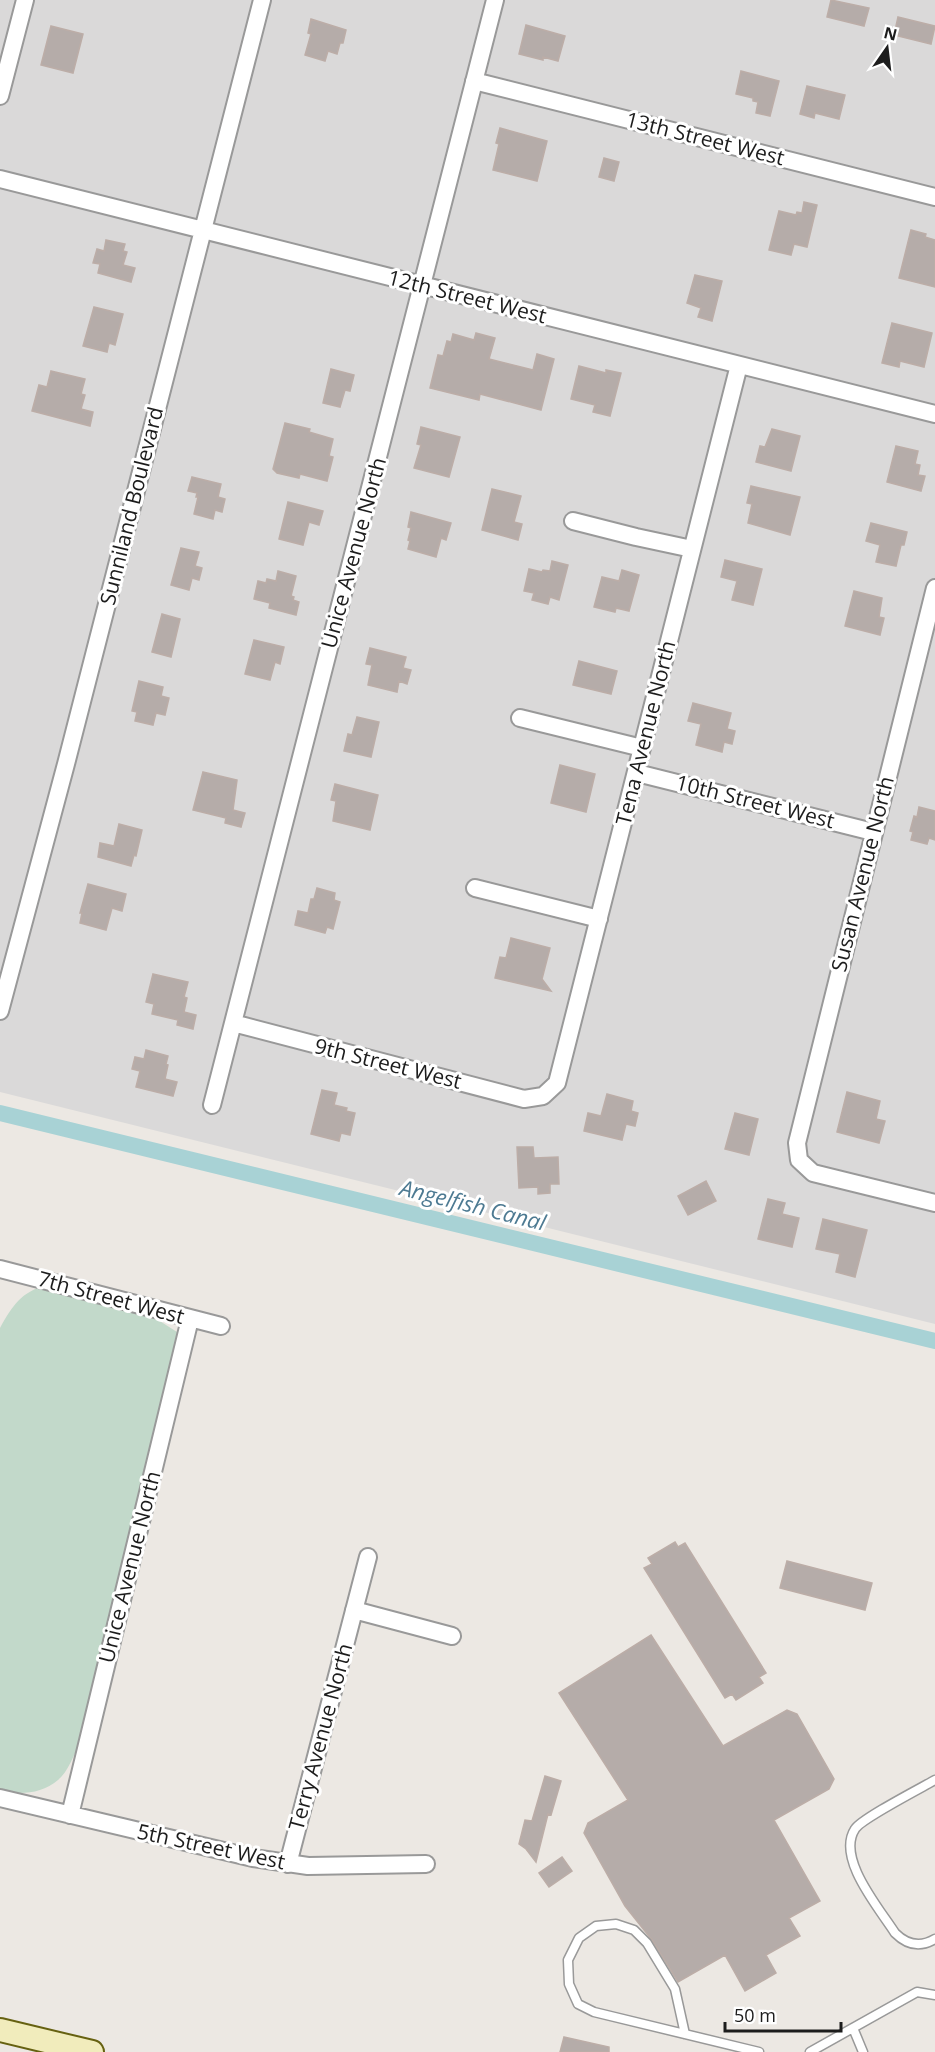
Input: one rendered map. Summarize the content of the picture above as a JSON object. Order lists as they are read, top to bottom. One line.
{"streets":{"street":["13th Street West","12th Street West","Sunniland Boulevard","Unice Avenue North","Tena Avenue North","10th Street West","Susan Avenue North","9th Street West","7th Street West","Terry Avenue North","5th Street West"]},"crossings":[["13th Street West","Unice Avenue North"],["12th Street West","Sunniland Boulevard"],["12th Street West","Unice Avenue North"],["12th Street West","Tena Avenue North"],["Unice Avenue North","9th Street West"],["Unice Avenue North","7th Street West"],["Unice Avenue North","5th Street West"],["Tena Avenue North","10th Street West"],["Tena Avenue North","9th Street West"],["10th Street West","Susan Avenue North"],["Terry Avenue North","5th Street West"]],"water":["Angelfish Canal"],"scale_bar":"50 m","north":"top"}
